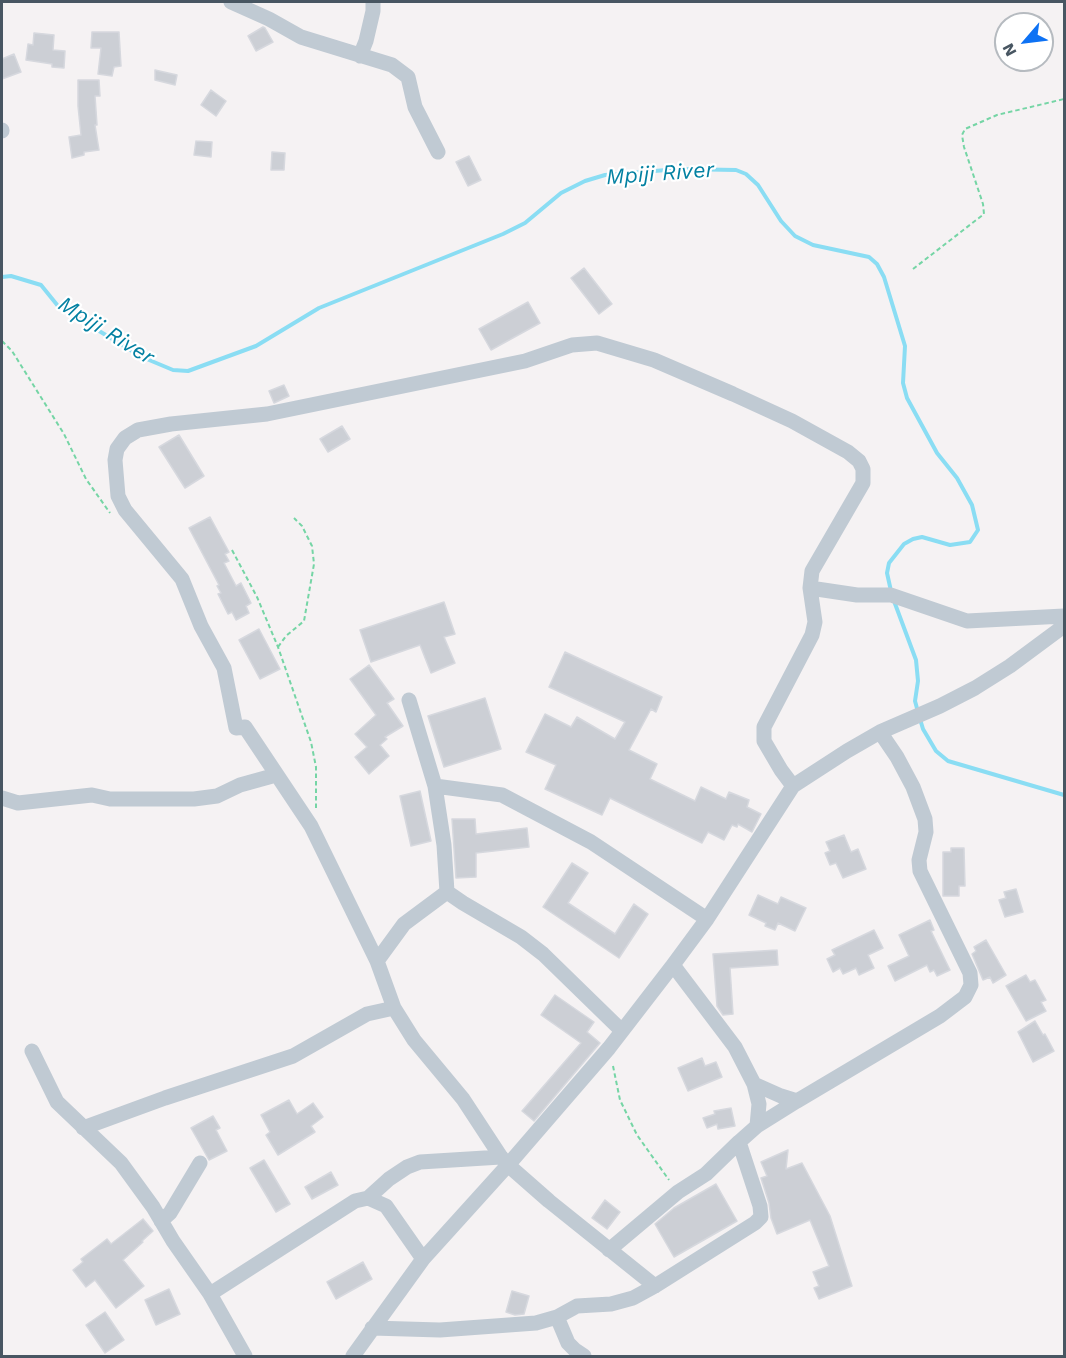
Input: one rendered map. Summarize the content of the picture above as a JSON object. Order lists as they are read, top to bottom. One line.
{"water":["Mpiji River"],"north":"bottom left"}
